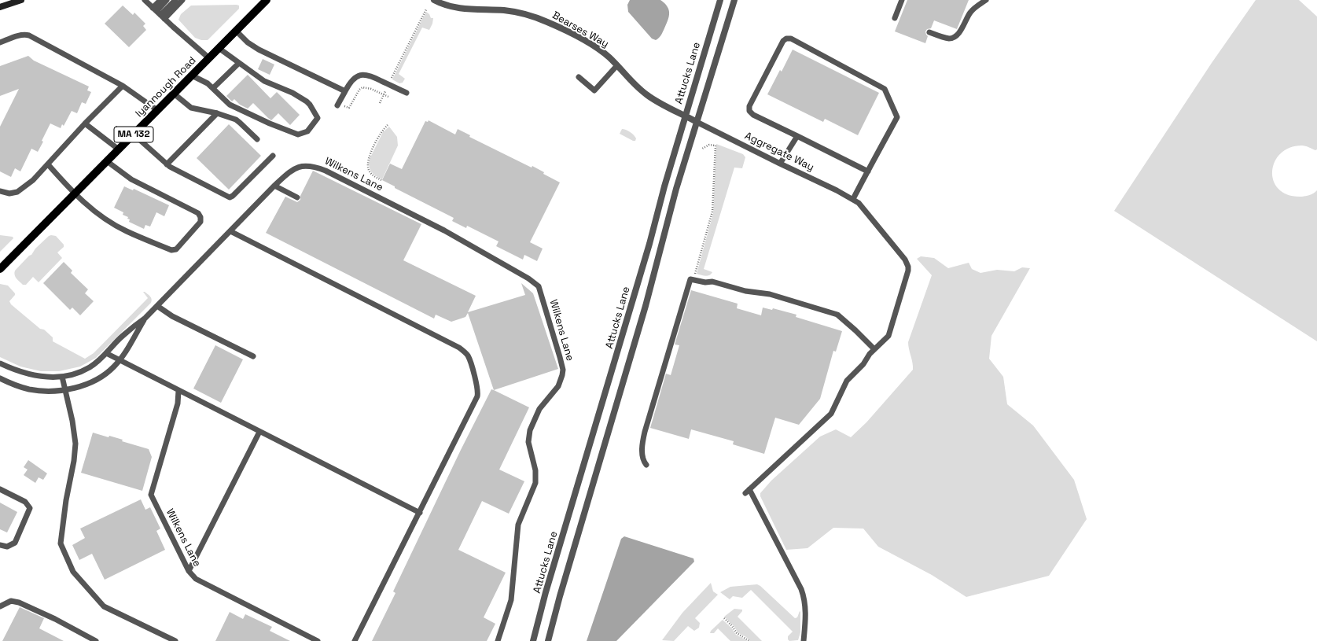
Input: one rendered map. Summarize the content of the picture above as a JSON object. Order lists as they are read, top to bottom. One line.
{"streets":{"main road":["Iyannough Road","MA 132"],"street":["Bearses Way","Attucks Lane"],"lane":["Aggregate Way","Wilkens Lane"]},"crossings":[["Bearses Way","Attucks Lane"],["Bearses Way","Aggregate Way"]]}
